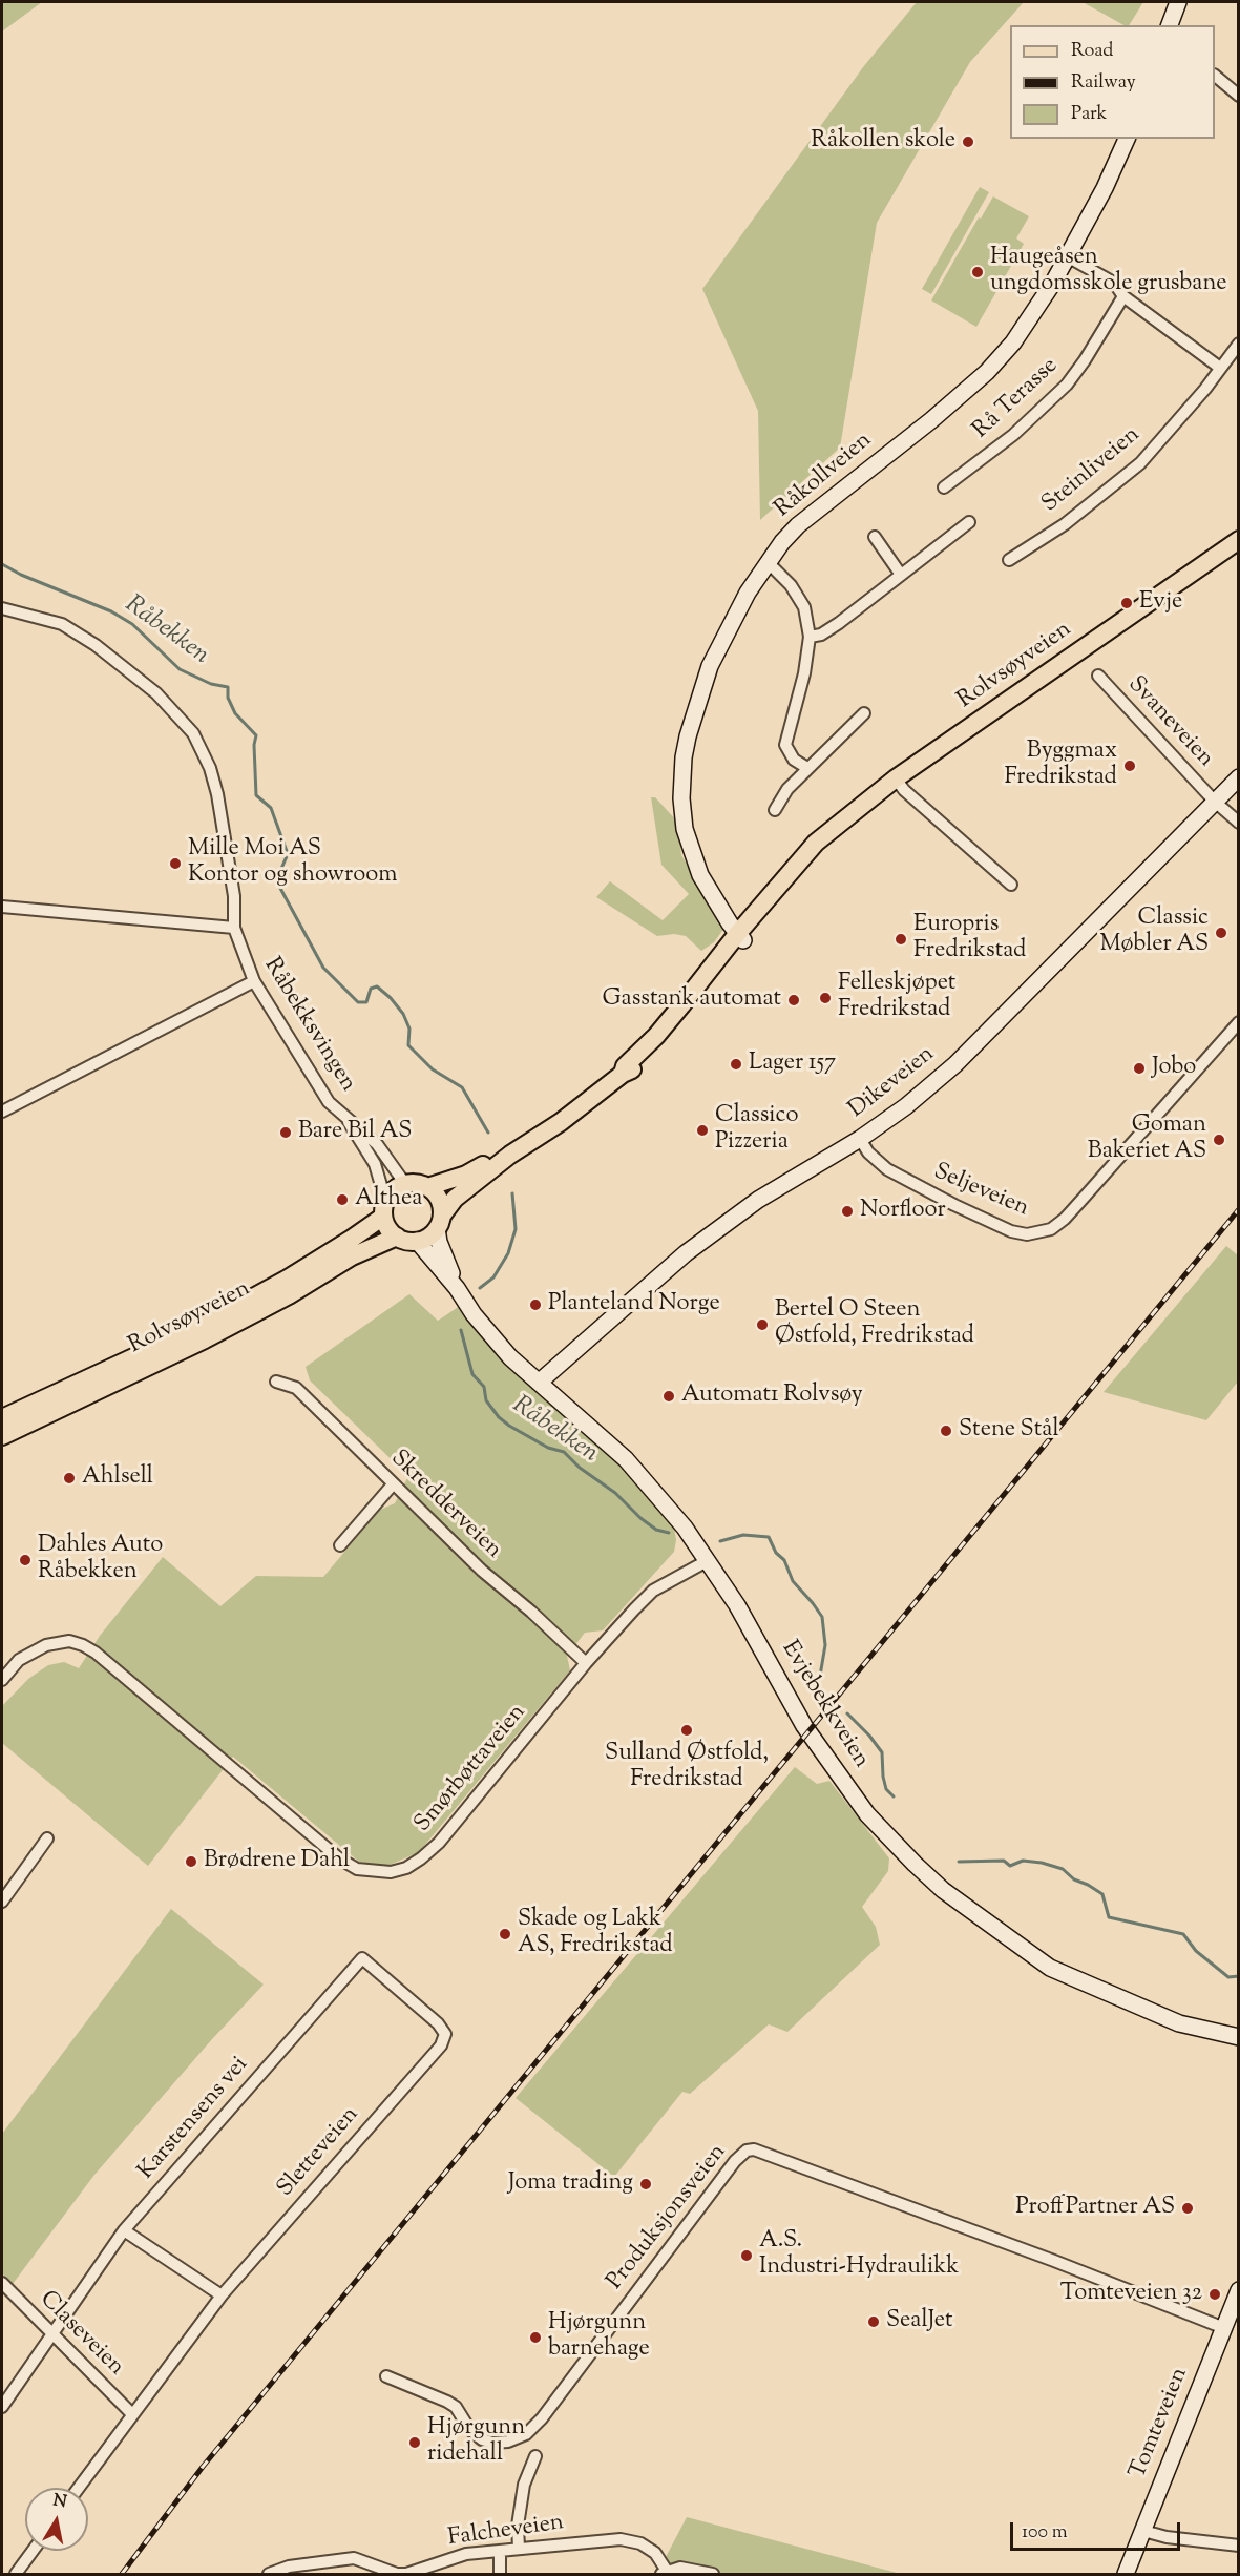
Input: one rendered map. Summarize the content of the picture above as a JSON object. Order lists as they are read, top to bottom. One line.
{"streets":{"main road":["Rolvsøyveien"],"street":["Rå Terasse","Steinliveien","Råkollveien","Svaneveien","Råbekksvingen","Dikeveien","Seljeveien","Skredderveien","Evjebekkveien","Smørbøttaveien","Karstensens vei","Sletteveien","Produksjonsveien","Claseveien","Tomteveien","Falcheveien"]},"crossings":[["Råkollveien","Rolvsøyveien"],["Rolvsøyveien","Råbekksvingen"],["Rolvsøyveien","Evjebekkveien"],["Svaneveien","Dikeveien"],["Råbekksvingen","Evjebekkveien"],["Dikeveien","Seljeveien"],["Dikeveien","Evjebekkveien"],["Skredderveien","Smørbøttaveien"],["Evjebekkveien","Smørbøttaveien"],["Karstensens vei","Sletteveien"],["Karstensens vei","Claseveien"],["Sletteveien","Claseveien"],["Produksjonsveien","Tomteveien"]],"water":["Råbekken"],"places":["Råkollen skole","Haugeåsen ungdomsskole grusbane","Evje","Byggmax Fredrikstad","Mille Moi AS Kontor og showroom","Classic Møbler AS","Europris Fredrikstad","Felleskjøpet Fredrikstad","Gasstank automat","Lager 157","Jobo","Classico Pizzeria","Bare Bil AS","Goman Bakeriet AS","Althea","Norfloor","Planteland Norge","Bertel O Steen Østfold, Fredrikstad","Automat1 Rolvsøy","Stene Stål","Ahlsell","Dahles Auto Råbekken","Sulland Østfold, Fredrikstad","Brødrene Dahl","Skade og Lakk AS, Fredrikstad","Joma trading","ProffPartner AS","A.S. Industri-Hydraulikk","Tomteveien 32","SealJet","Hjørgunn barnehage","Hjørgunn ridehall"],"legend":["Road","Railway","Park"],"scale_bar":"100 m","north":"top"}
